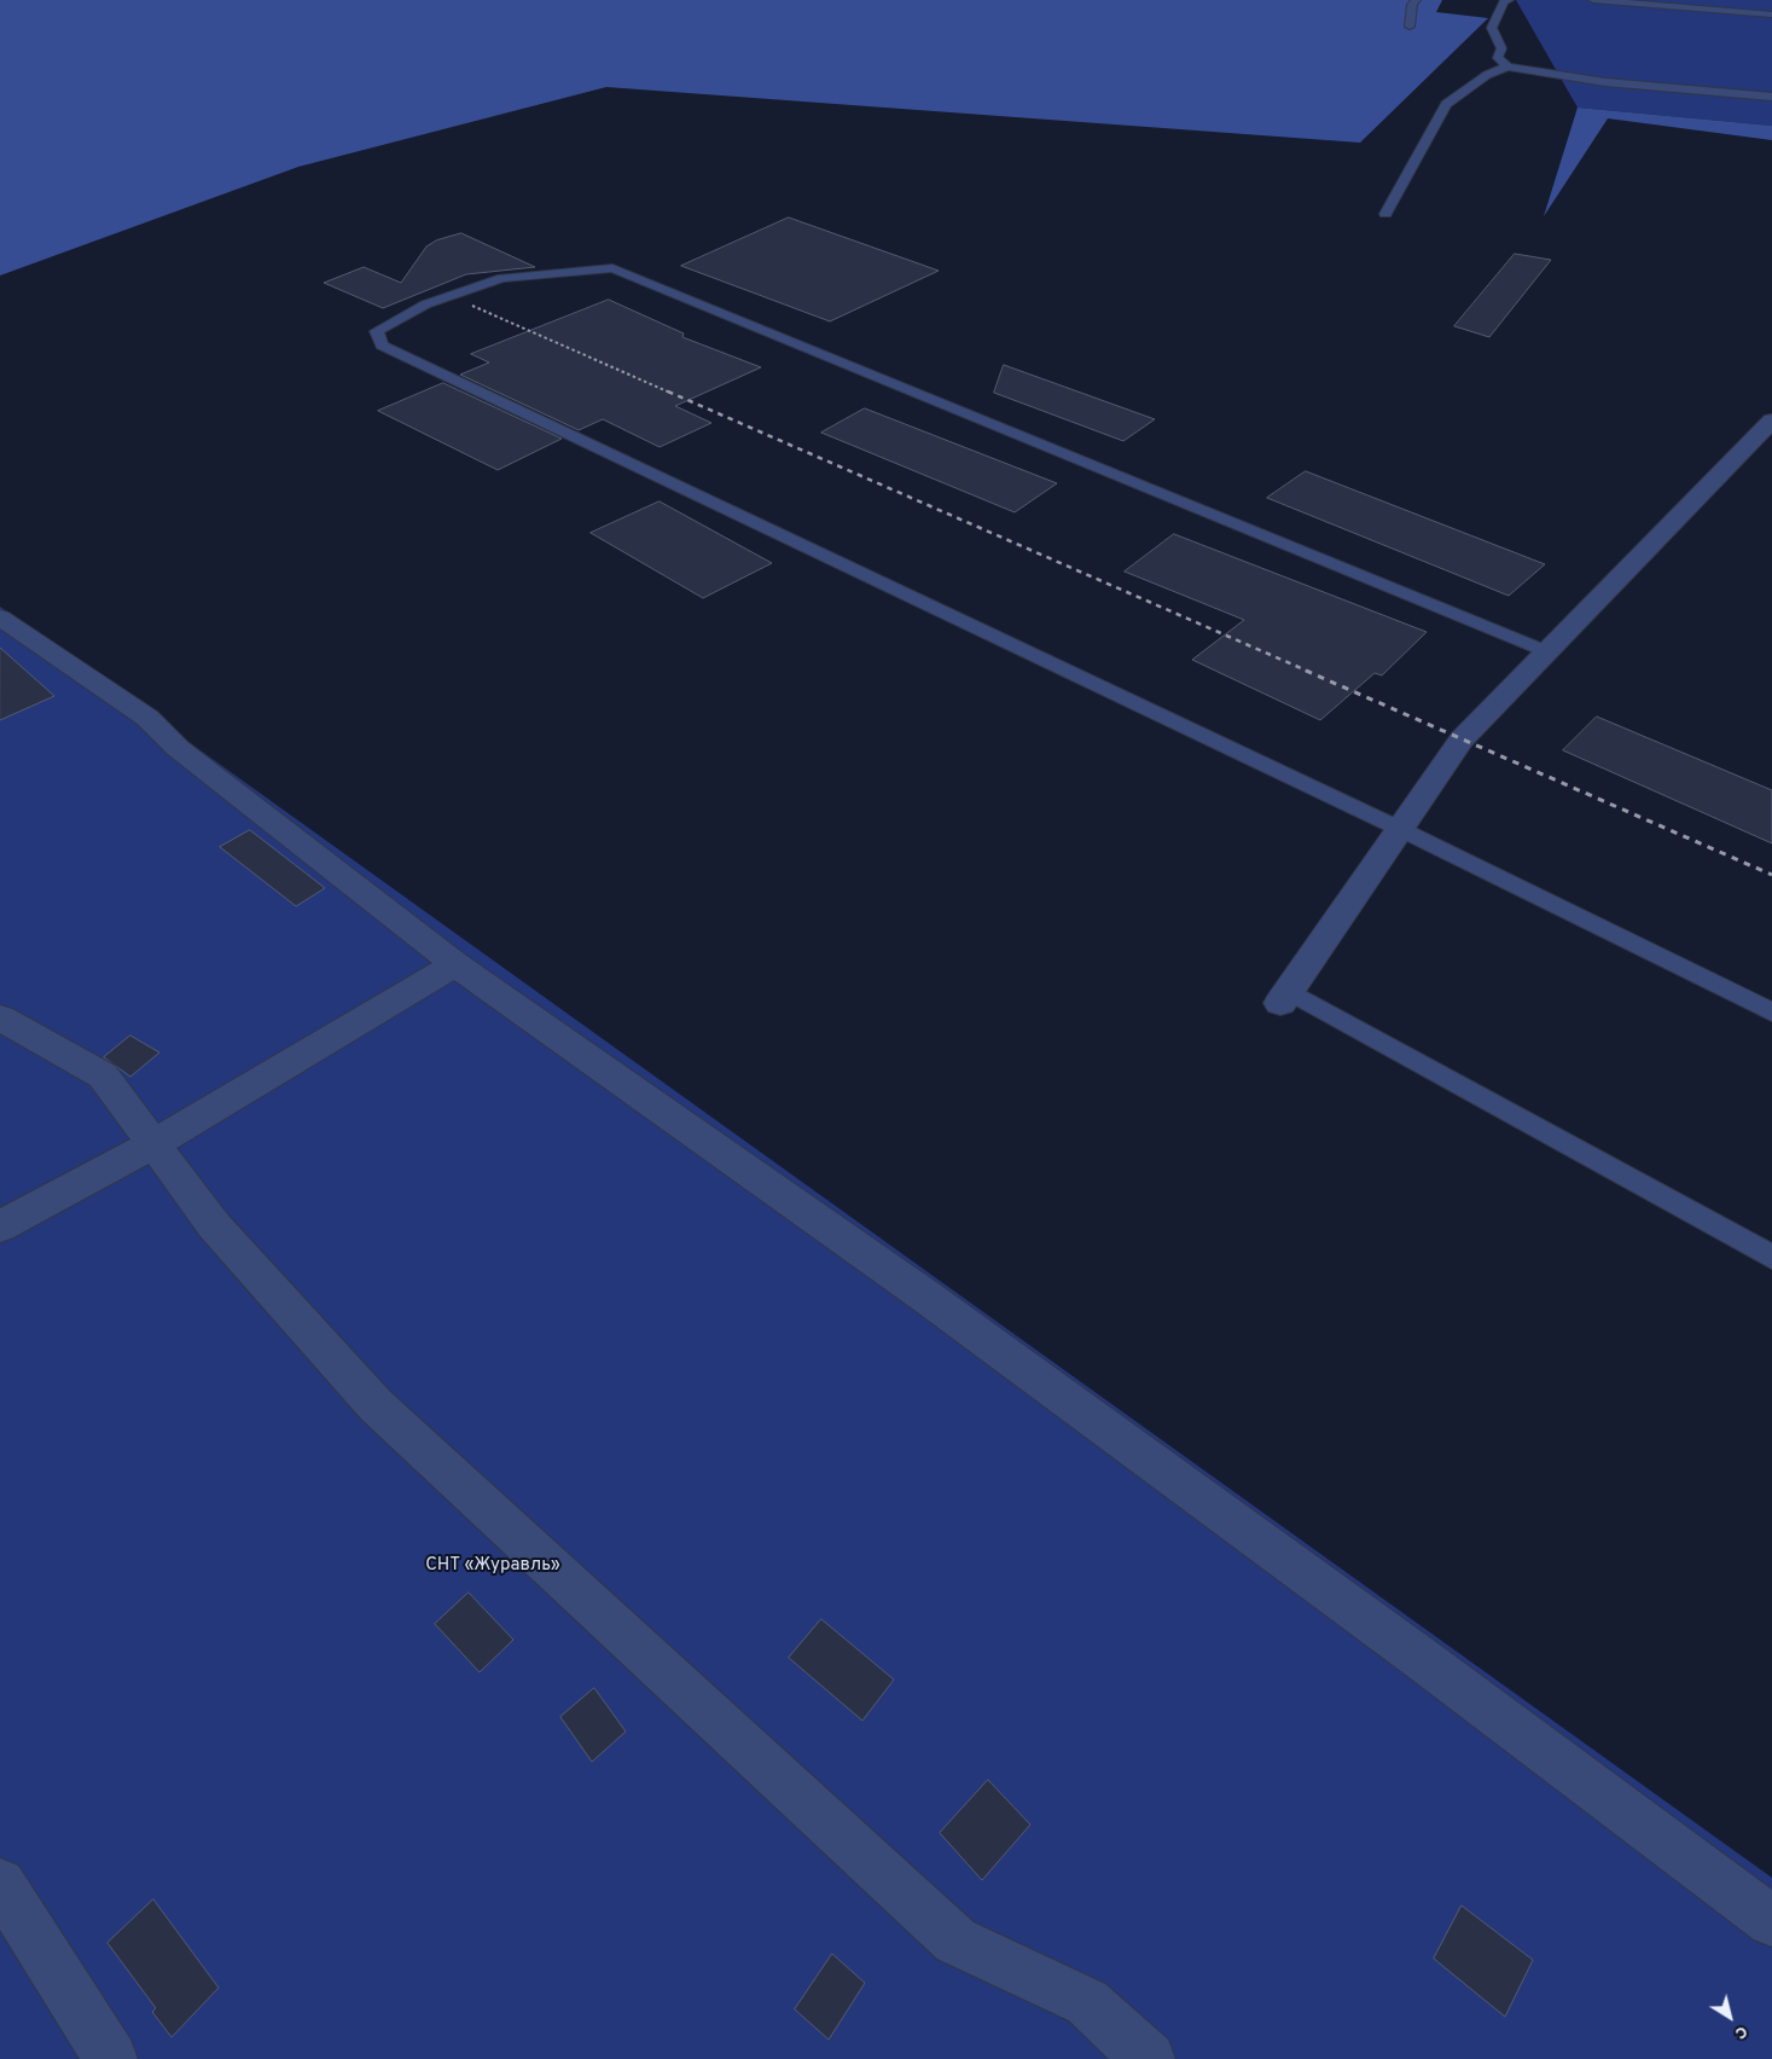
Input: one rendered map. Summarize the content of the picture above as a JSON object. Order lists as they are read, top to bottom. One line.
{"parks":["СНТ «Журавль»"],"north":"bottom right"}
